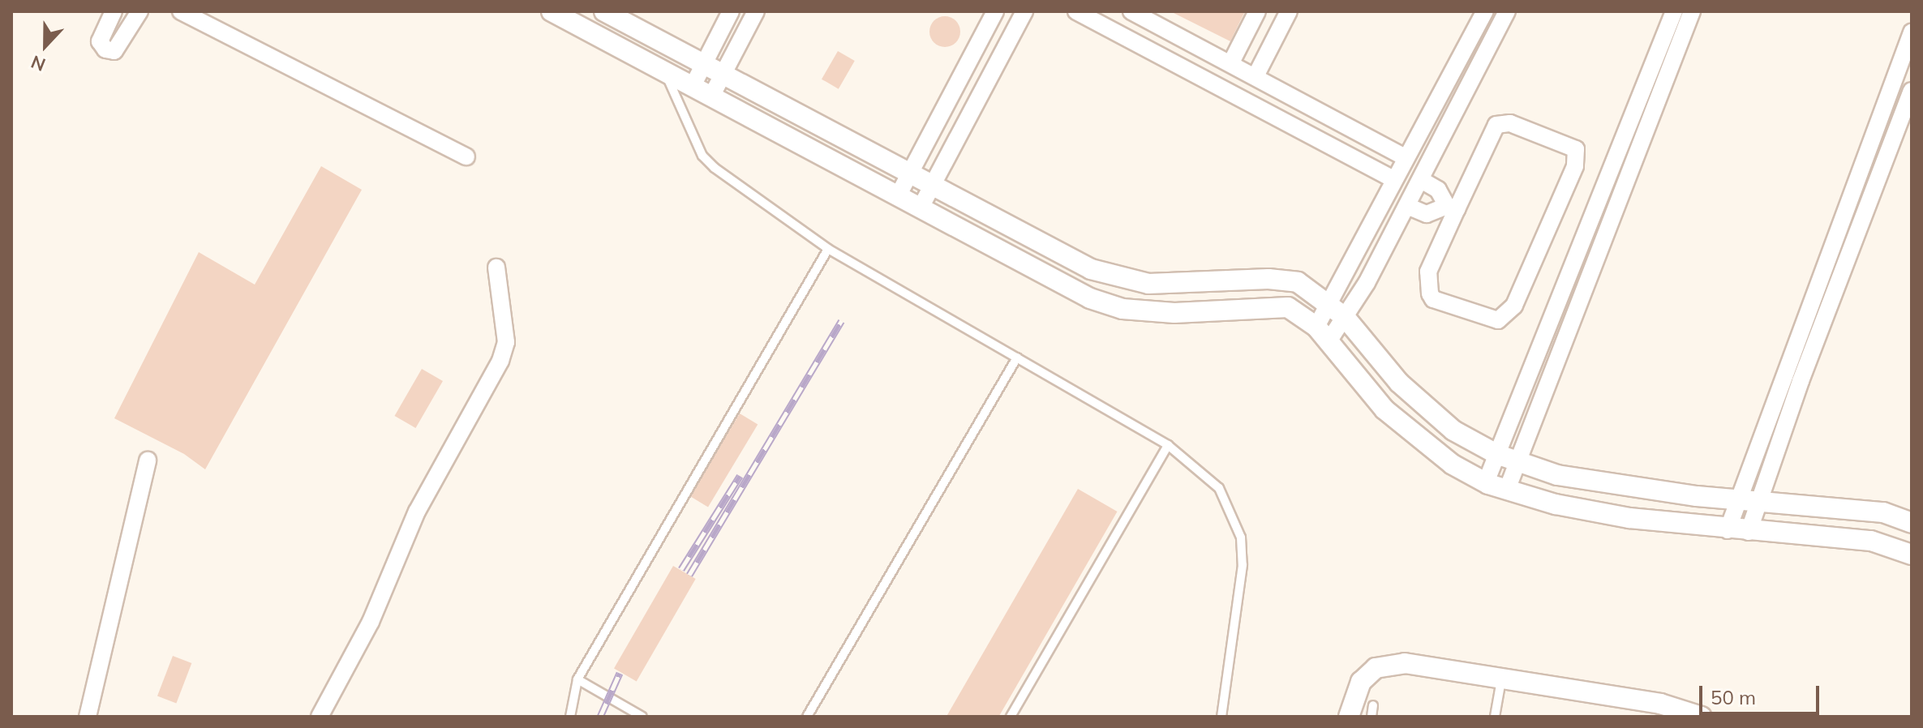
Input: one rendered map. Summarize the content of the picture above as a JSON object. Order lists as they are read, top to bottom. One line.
{"scale_bar":"50 m","north":"bottom"}
